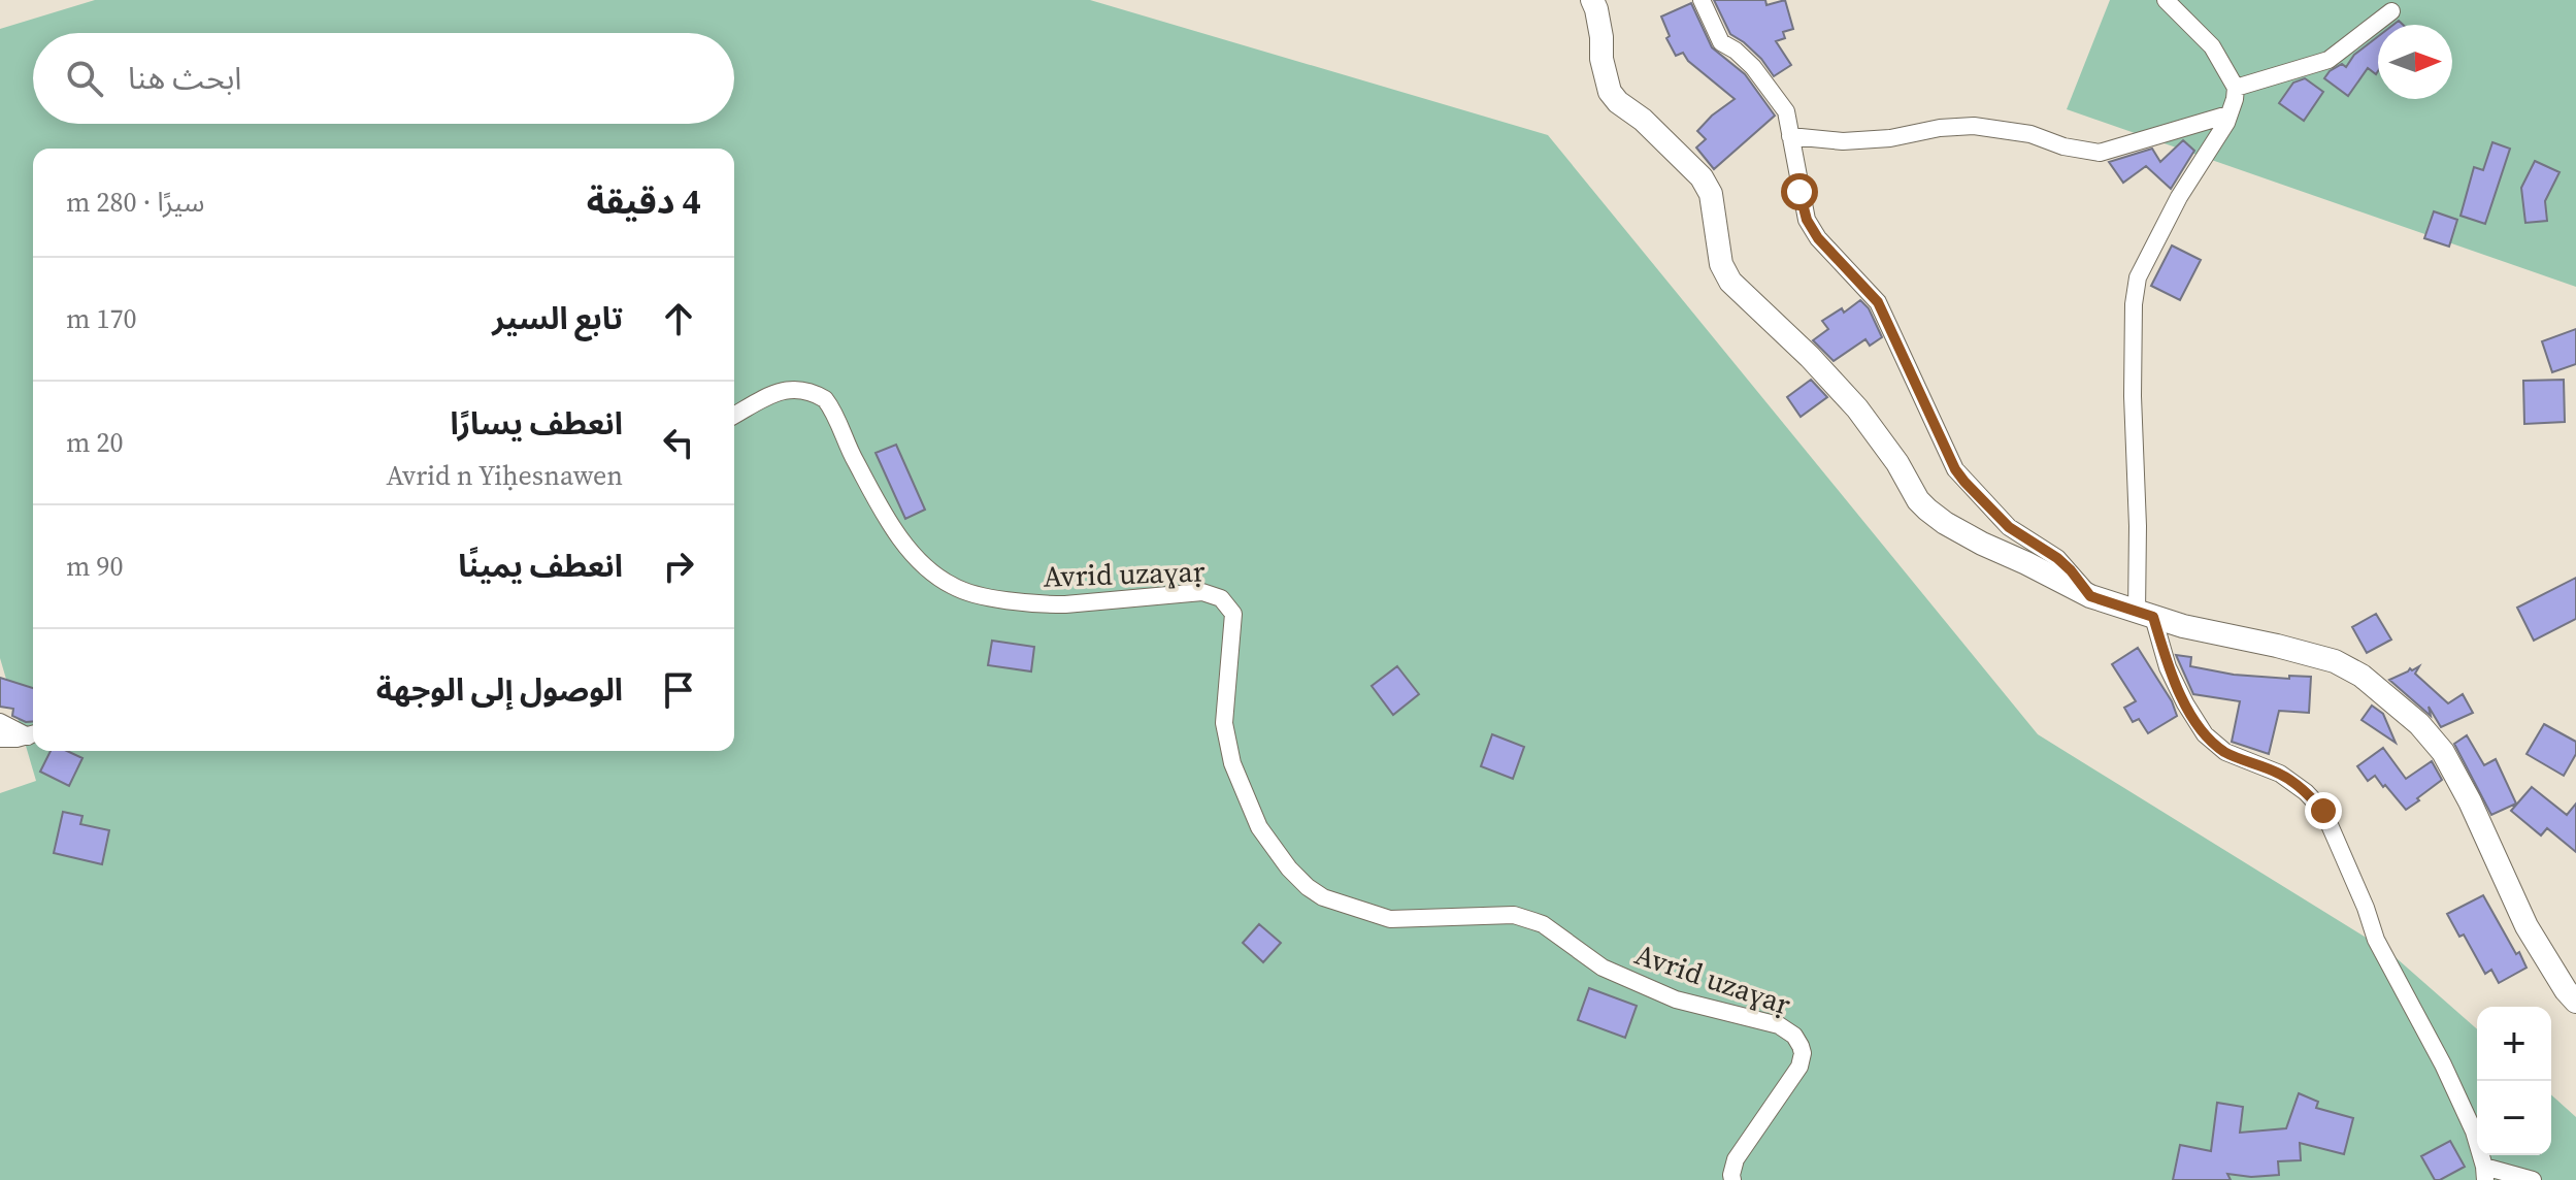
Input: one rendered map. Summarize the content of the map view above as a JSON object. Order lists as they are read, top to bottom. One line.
{"streets":{"street":["Avrid uzaɣaṛ"]},"north":"right","page":{"search":"ابحث هنا","heading":["4 دقيقة","سيرًا · 280 m"],"list":[["تابع السير","170 m"],["انعطف يسارًا","Avrid n Yiḥesnawen","20 m"],["انعطف يمينًا","90 m"],"الوصول إلى الوجهة"],"map_buttons":["+","−"]}}
